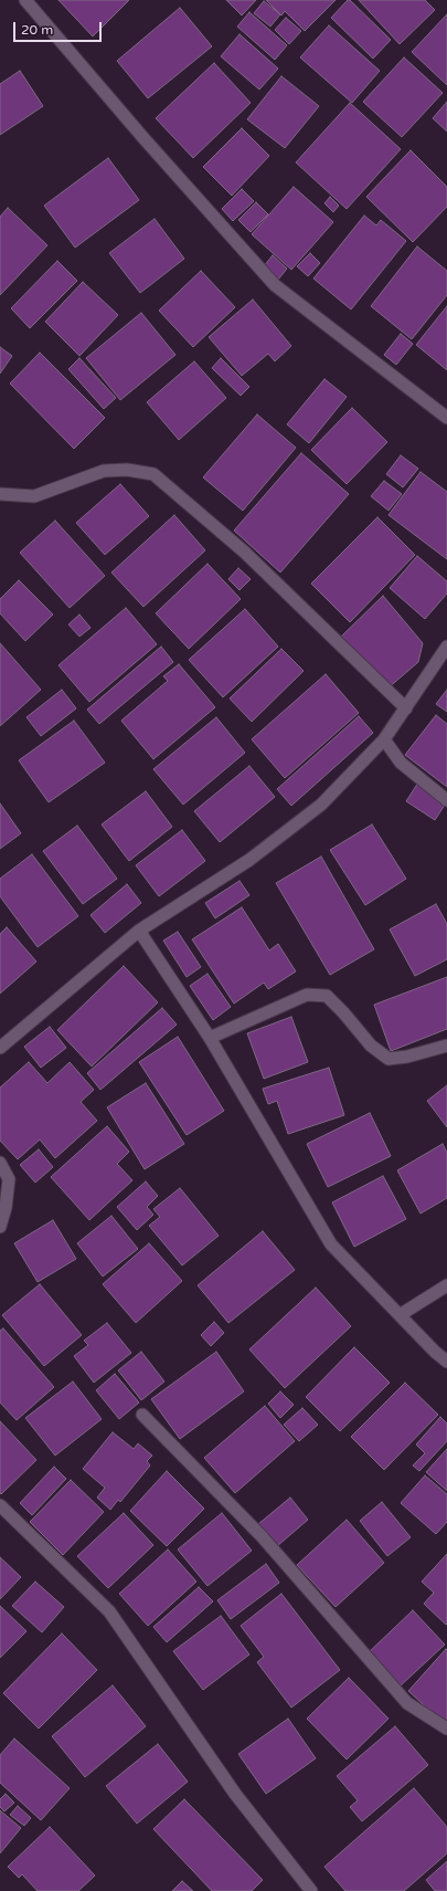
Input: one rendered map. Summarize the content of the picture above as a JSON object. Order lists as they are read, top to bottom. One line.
{"scale_bar":"20 m"}
